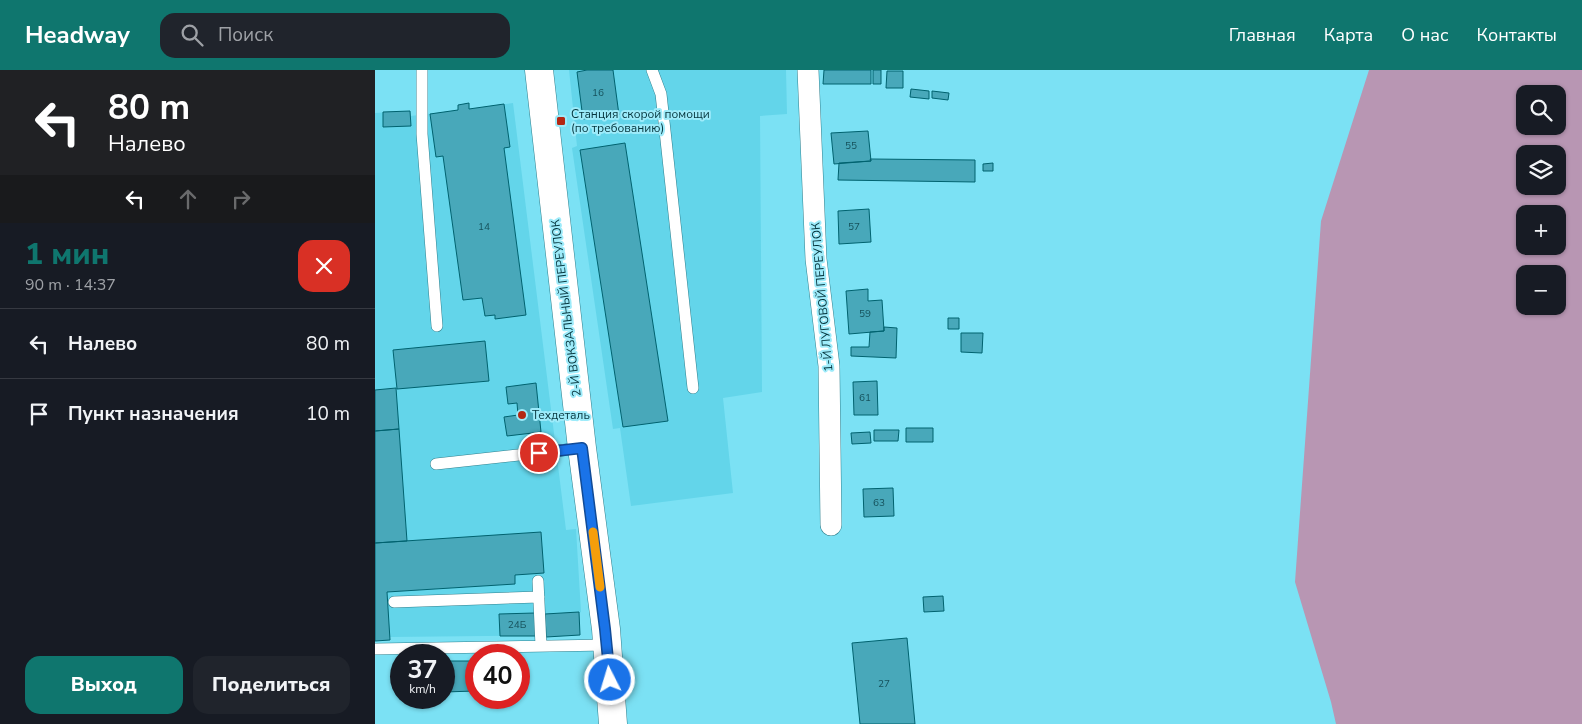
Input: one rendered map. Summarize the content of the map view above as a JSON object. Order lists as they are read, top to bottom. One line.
{"streets":{"street":["1-Й ЛУГОВОЙ ПЕРЕУЛОК","2-Й ВОКЗАЛЬНЫЙ ПЕРЕУЛОК"]},"places":{"transit":["Станция скорой помощи (по требованию)"],"other":["Техдеталь"]},"house_numbers":["16","55","14","57","59","61","63","24Б","27"],"page":{"header":"Headway","search":"Поиск","nav":["Главная","Карта","О нас","Контакты"],"turn":["80 m","Налево"],"map_buttons":["+","−"],"heading":["1 мин","90 m · 14:37"],"list":[{"name":"Налево","value":"80 m"},{"name":"Пункт назначения","value":"10 m"}],"speed":"37 km/h","limit":"40","buttons":["Выход","Поделиться"]}}
